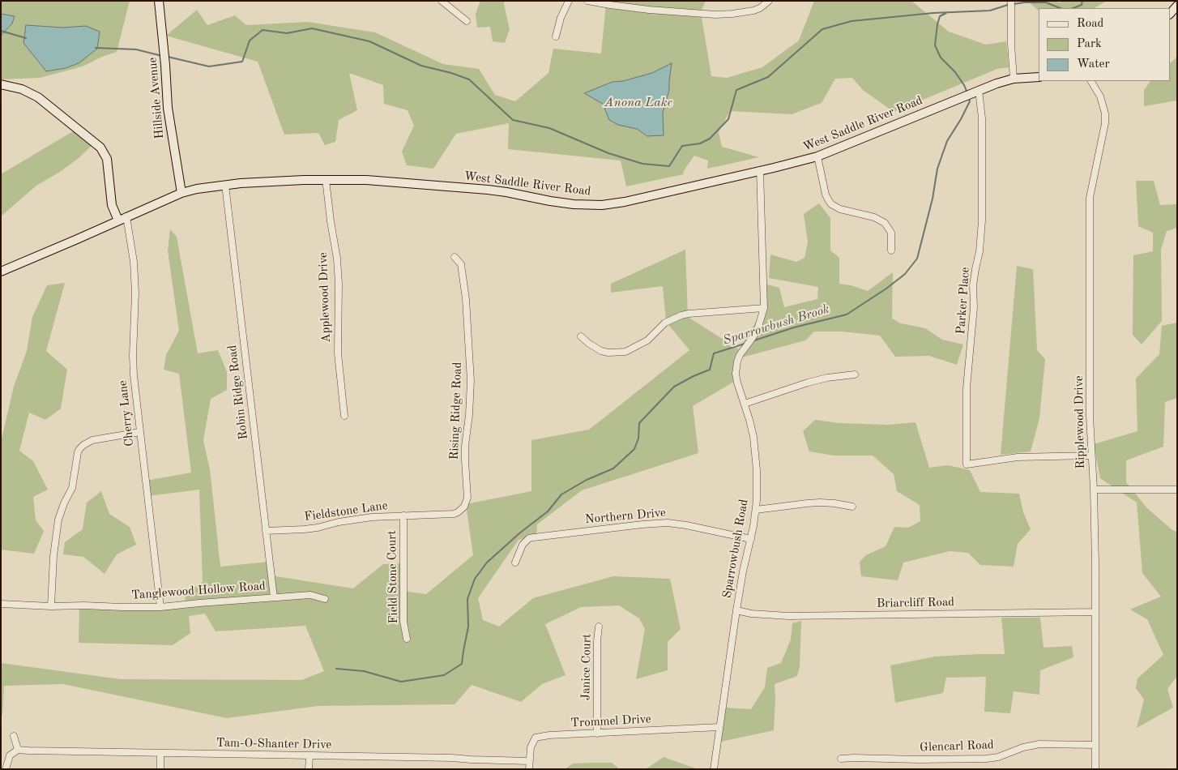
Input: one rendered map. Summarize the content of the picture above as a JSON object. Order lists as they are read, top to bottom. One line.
{"streets":{"street":["Hillside Avenue","West Saddle River Road","Applewood Drive","Parker Place","Robin Ridge Road","Rising Ridge Road","Cherry Lane","Ripplewood Drive","Fieldstone Lane","Northern Drive","Sparrowbush Road","Field Stone Court","Tanglewood Hollow Road","Briarcliff Road","Janice Court","Trommel Drive","Tam-O-Shanter Drive","Glencarl Road"]},"crossings":[["Hillside Avenue","West Saddle River Road"],["West Saddle River Road","Applewood Drive"],["West Saddle River Road","Parker Place"],["West Saddle River Road","Robin Ridge Road"],["West Saddle River Road","Cherry Lane"],["West Saddle River Road","Sparrowbush Road"],["Parker Place","Ripplewood Drive"],["Robin Ridge Road","Fieldstone Lane"],["Robin Ridge Road","Tanglewood Hollow Road"],["Rising Ridge Road","Fieldstone Lane"],["Cherry Lane","Tanglewood Hollow Road"],["Ripplewood Drive","Briarcliff Road"],["Ripplewood Drive","Glencarl Road"],["Fieldstone Lane","Field Stone Court"],["Northern Drive","Sparrowbush Road"],["Sparrowbush Road","Briarcliff Road"],["Sparrowbush Road","Trommel Drive"],["Janice Court","Trommel Drive"],["Trommel Drive","Tam-O-Shanter Drive"]],"water":["Anona Lake","Sparrowbush Brook"],"legend":["Road","Park","Water"]}
